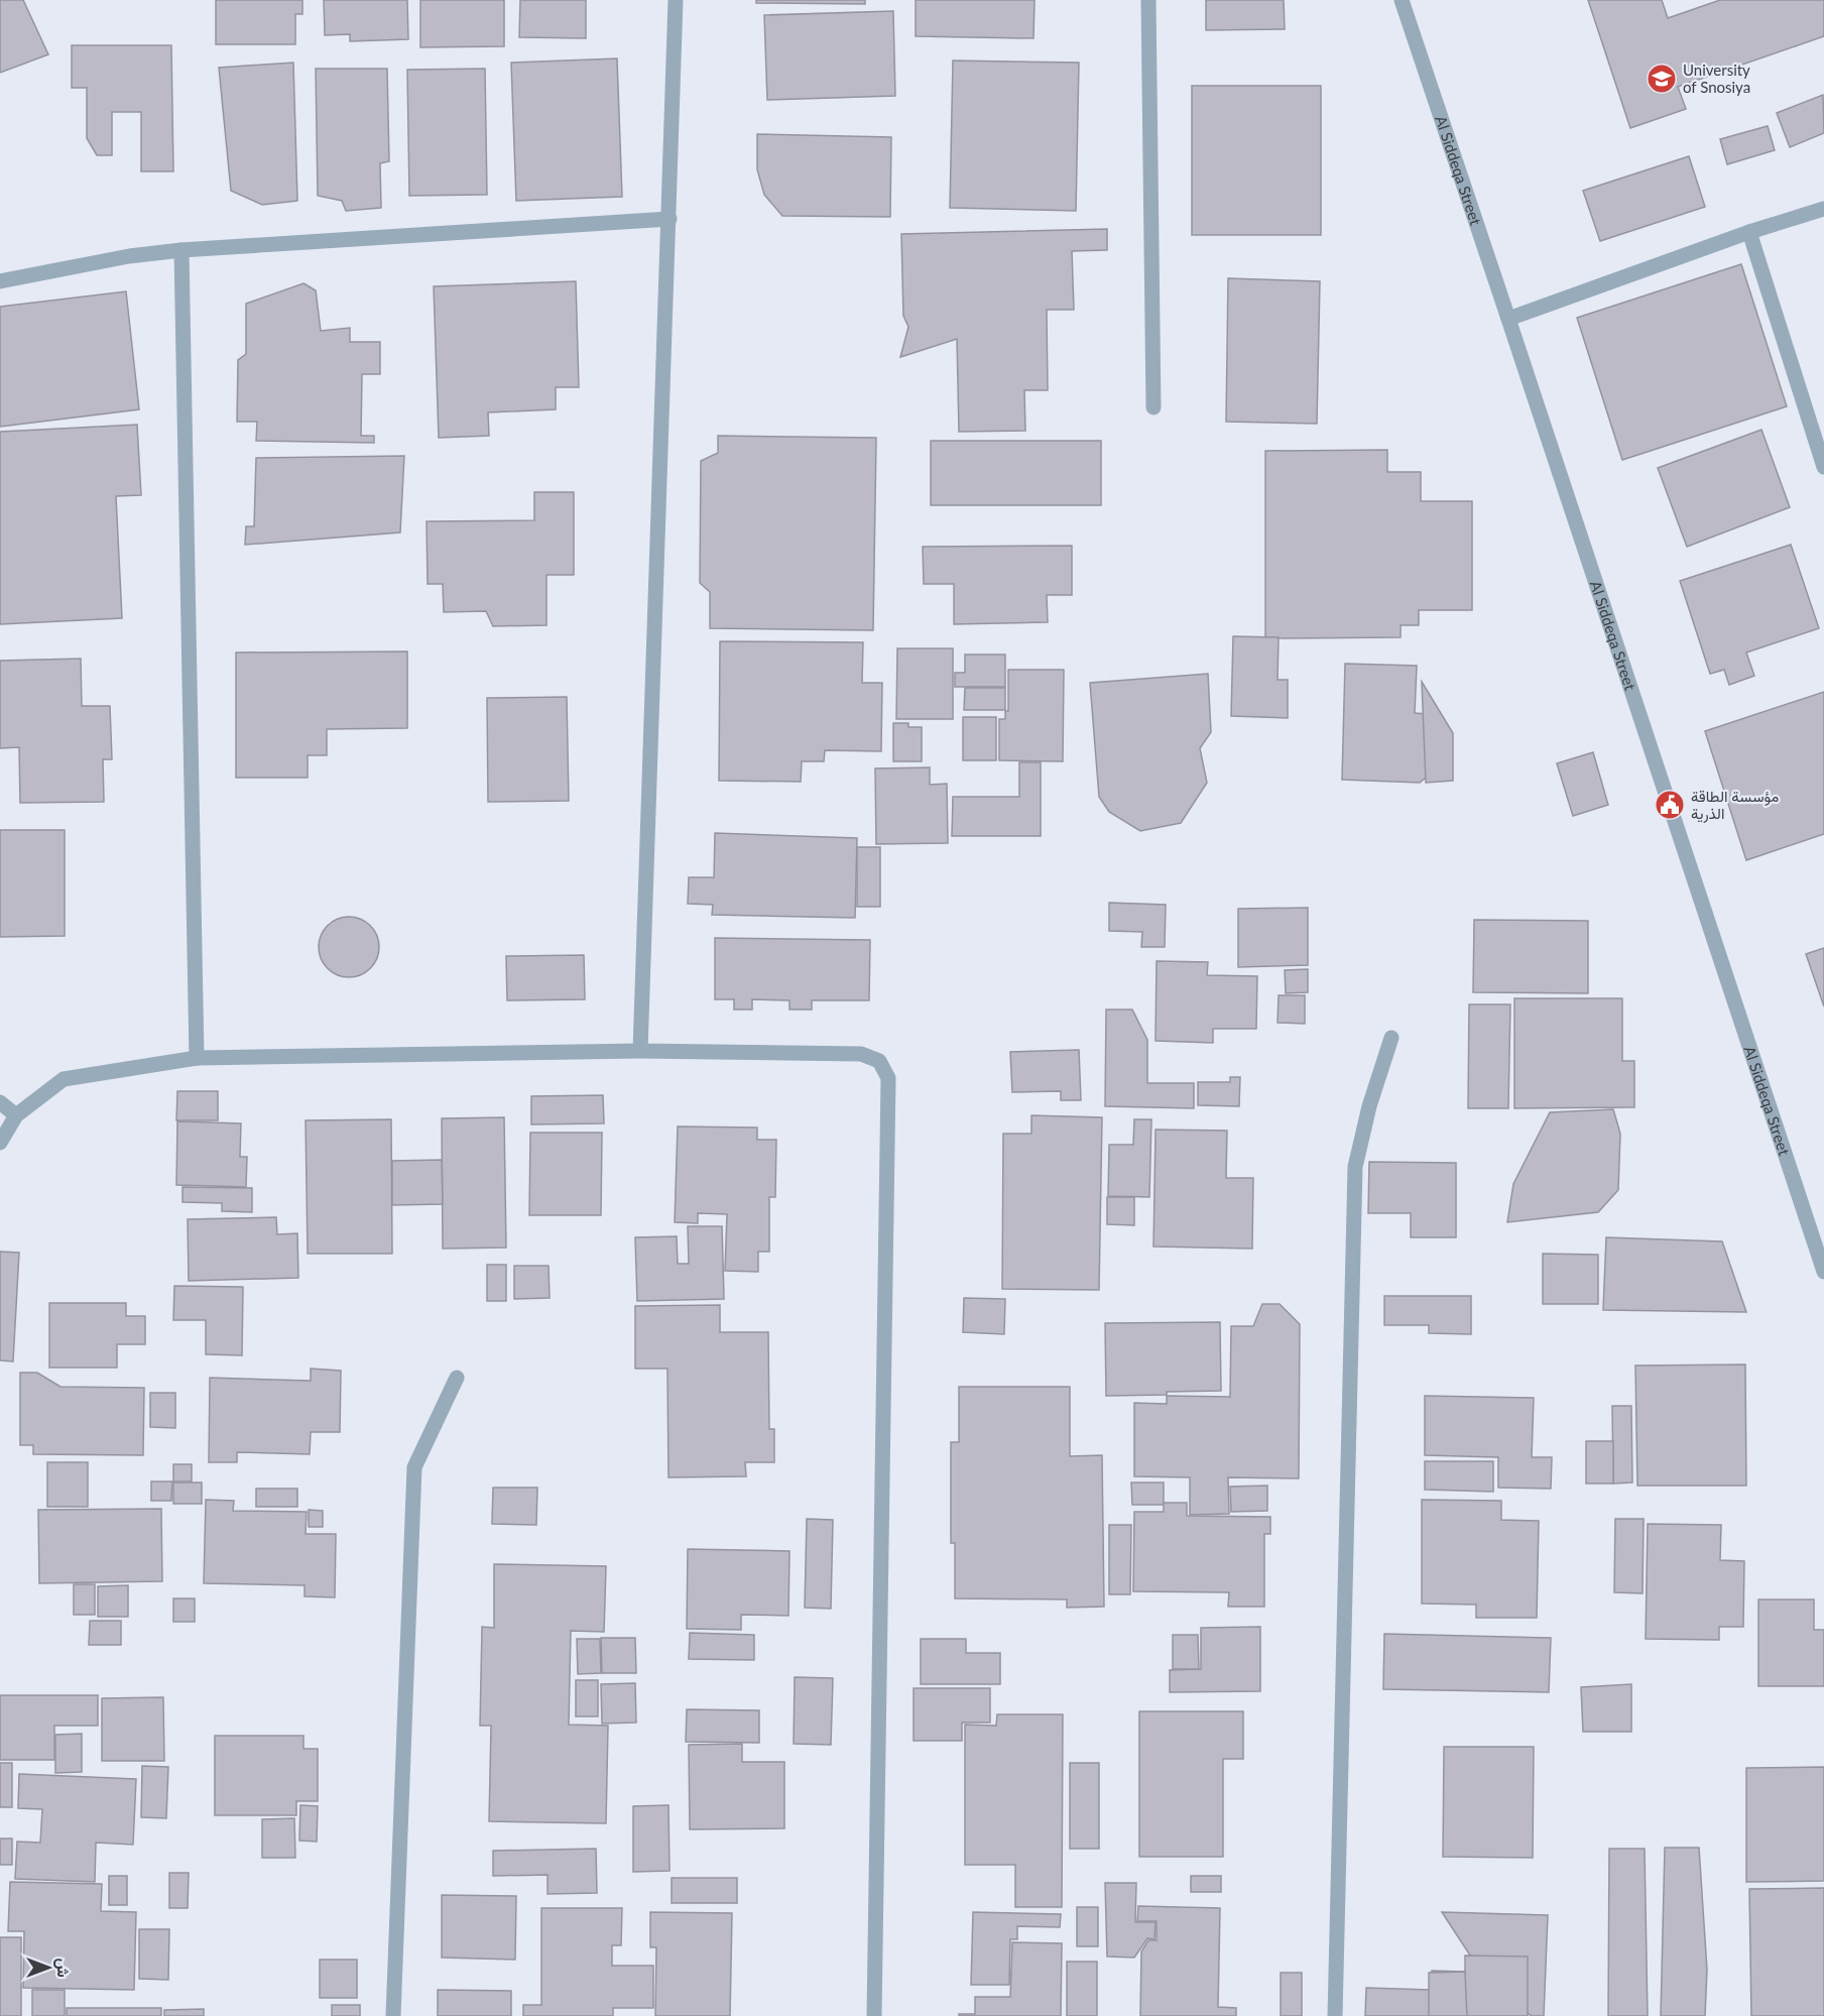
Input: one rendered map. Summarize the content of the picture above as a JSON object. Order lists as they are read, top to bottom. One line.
{"streets":{"street":["Al Siddeqa Street"]},"places":{"school or university":["University of Snosiya"],"public building":["مؤسسة الطاقة الذرية"]},"north":"right"}
